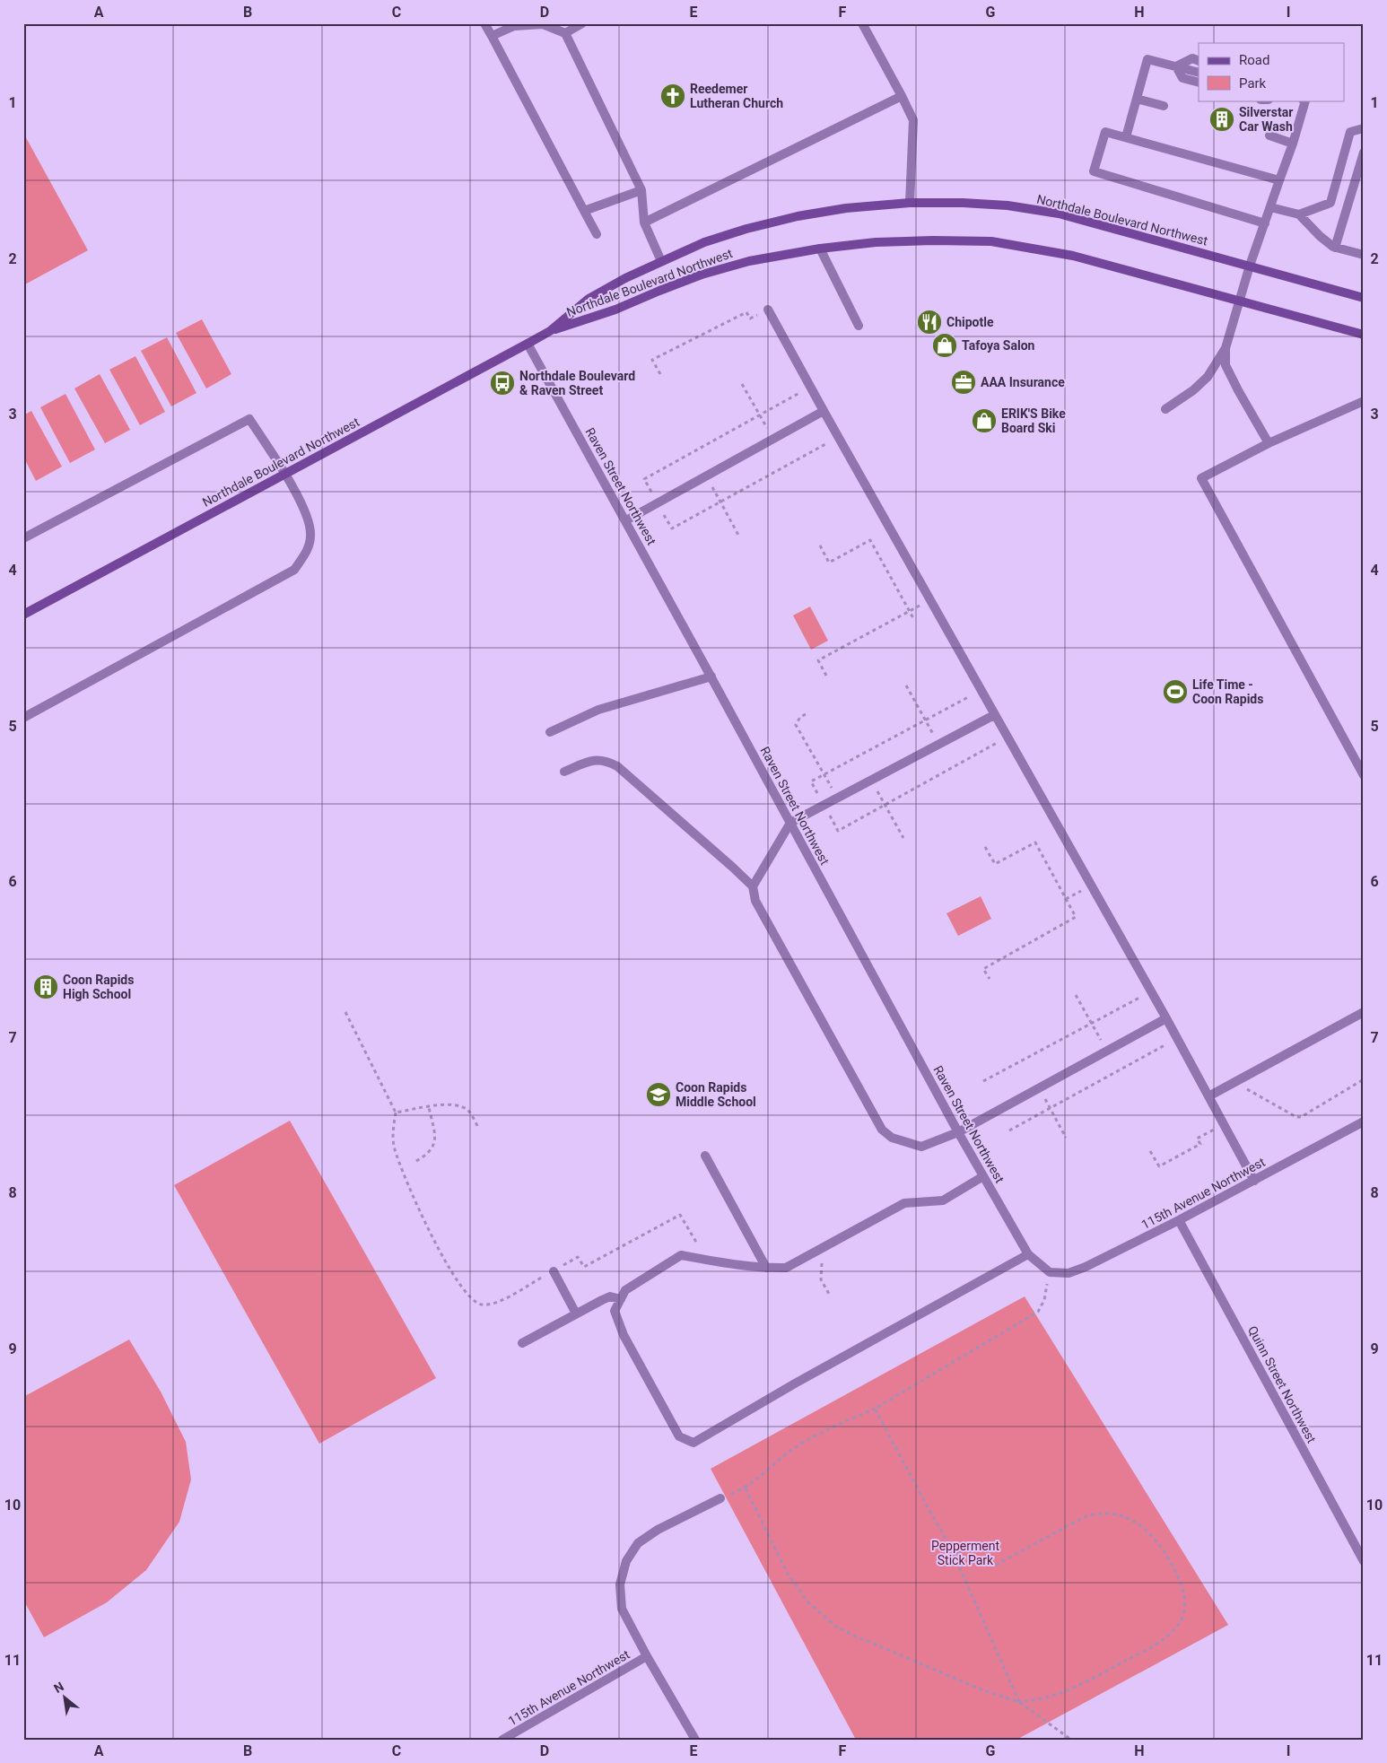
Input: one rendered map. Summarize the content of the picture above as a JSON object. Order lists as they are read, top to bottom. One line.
{"streets":{"street":["Northdale Boulevard Northwest","Raven Street Northwest","115th Avenue Northwest","Quinn Street Northwest"]},"crossings":[["Northdale Boulevard Northwest","Raven Street Northwest"],["Raven Street Northwest","115th Avenue Northwest"],["115th Avenue Northwest","Quinn Street Northwest"]],"parks":["Pepperment Stick Park"],"places":{"church":["Reedemer Lutheran Church"],"building":["Silverstar Car Wash","Coon Rapids High School"],"restaurant":["Chipotle"],"shop":["Tafoya Salon","ERIK'S Bike Board Ski"],"office":["AAA Insurance"],"bus stop":["Northdale Boulevard & Raven Street"],"sports":["Life Time - Coon Rapids"],"school or university":["Coon Rapids Middle School"]},"legend":["Road","Park"],"north":"top left","grid":{"columns":["A","B","C","D","E","F","G","H","I"],"rows":["1","2","3","4","5","6","7","8","9","10","11"]}}
